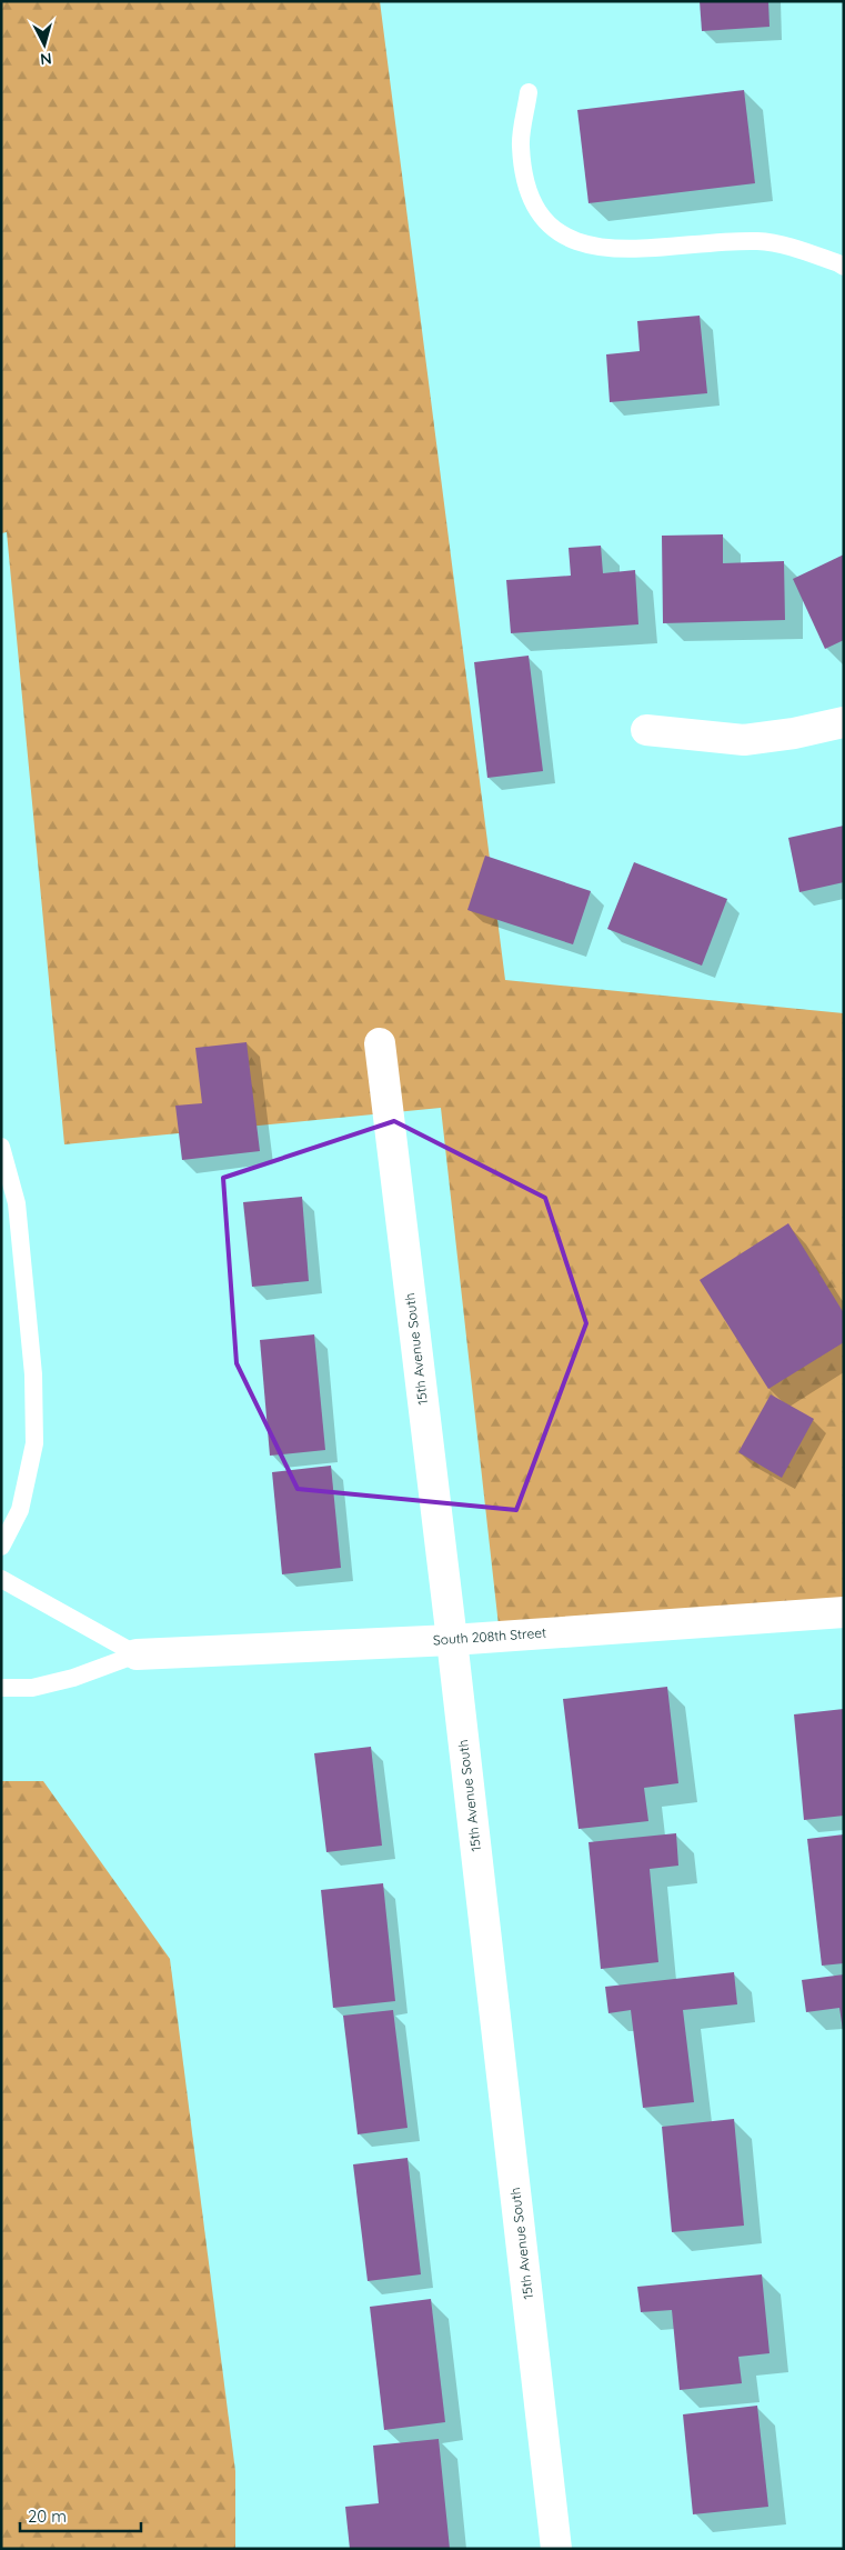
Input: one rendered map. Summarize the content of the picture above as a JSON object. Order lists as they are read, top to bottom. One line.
{"streets":{"street":["15th Avenue South","South 208th Street"]},"crossings":[["15th Avenue South","South 208th Street"]],"scale_bar":"20 m","north":"bottom"}
